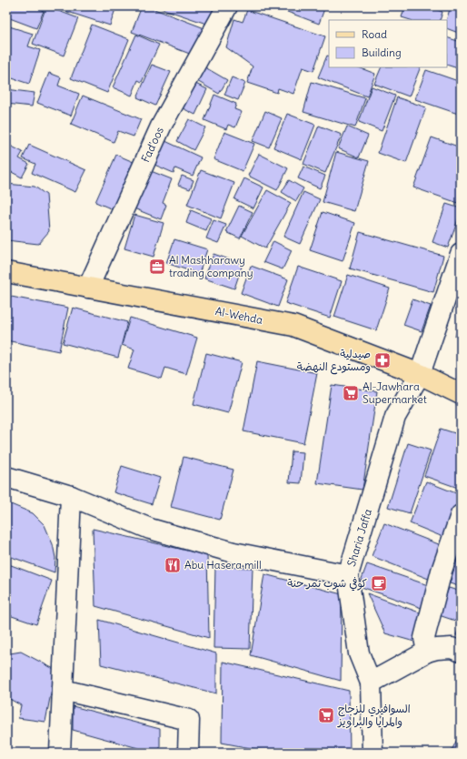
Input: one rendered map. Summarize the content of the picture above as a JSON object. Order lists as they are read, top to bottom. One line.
{"streets":{"main road":["Al-Wehda"],"street":["Fad'oos","Sharia Jaffa"]},"crossings":[["Fad'oos","Al-Wehda"],["Al-Wehda","Sharia Jaffa"]],"places":{"office":["Al Mashharawy trading company"],"pharmacy":["صيدلية ومستودع النهضة"],"supermarket":["Al-Jawhara Supermarket","السوافيري للزجاج والمرايا والبراويز"],"restaurant":["Abu Hasera mill"],"cafe":["كوفي شوب تمر حنة"]},"legend":["Road","Building"]}
